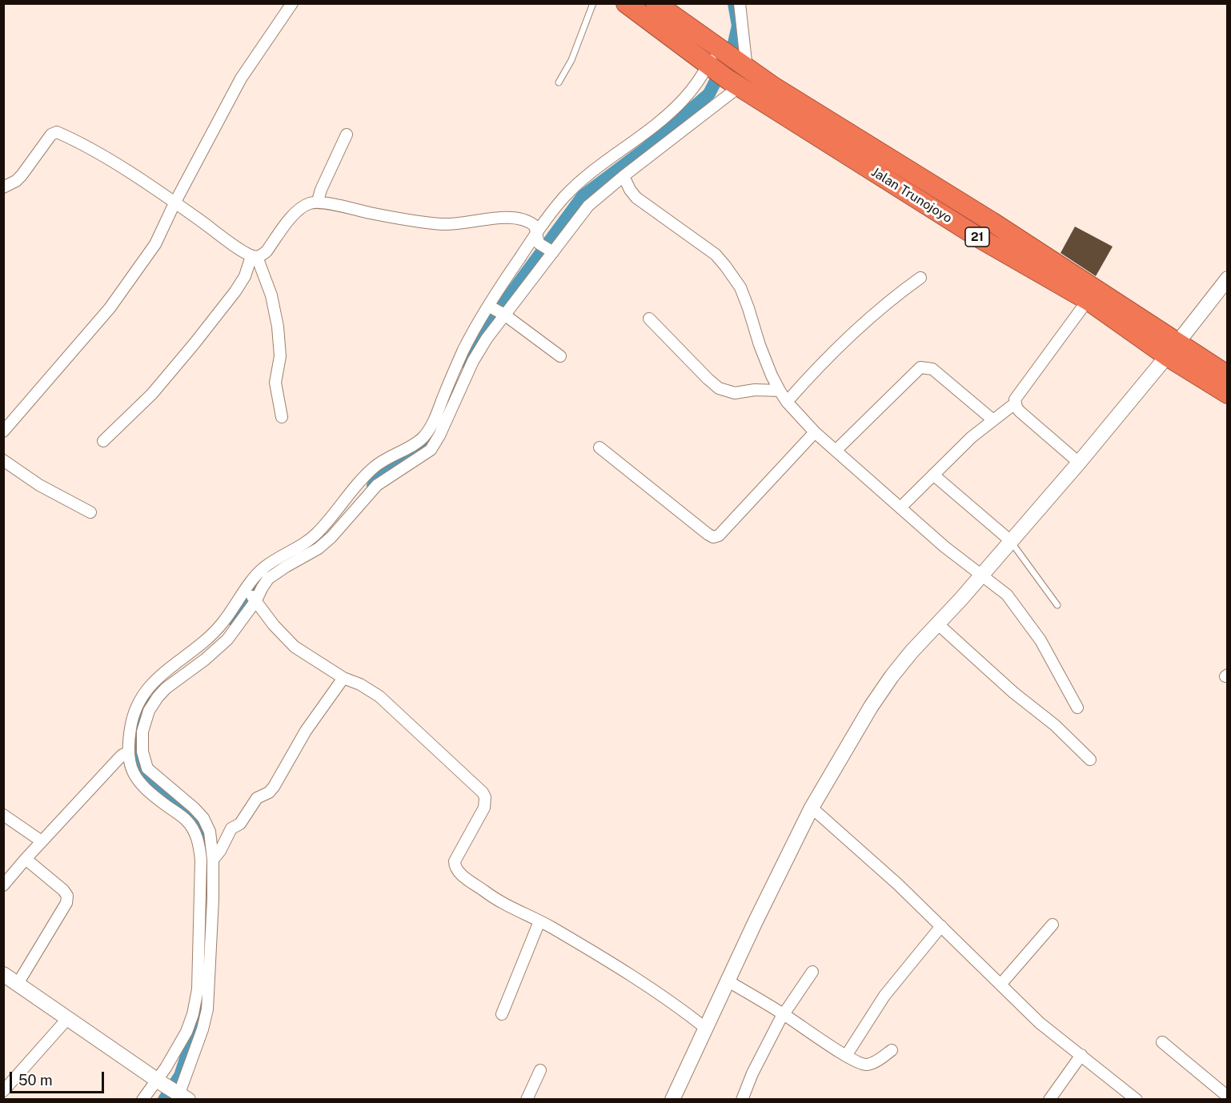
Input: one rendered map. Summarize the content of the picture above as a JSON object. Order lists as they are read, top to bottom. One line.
{"streets":{"highway":["Jalan Trunojoyo","21"]},"scale_bar":"50 m"}
